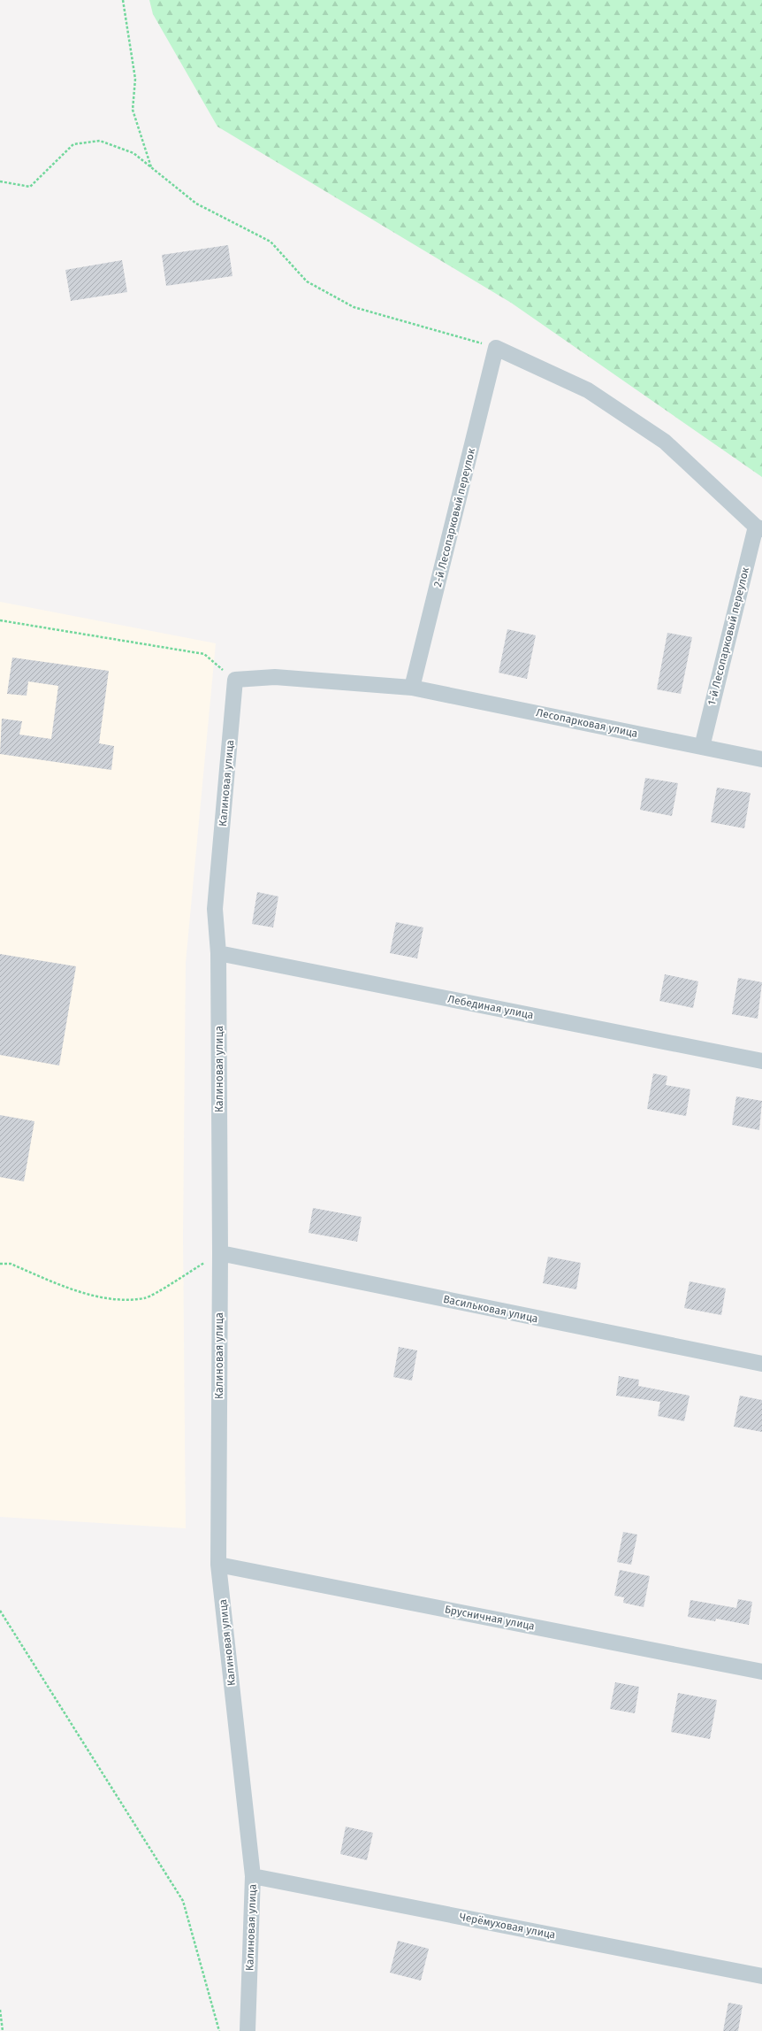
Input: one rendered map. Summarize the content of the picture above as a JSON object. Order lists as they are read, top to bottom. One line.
{"streets":{"street":["2-й Лесопарковый переулок","1-й Лесопарковый переулок","Лесопарковая улица","Калиновая улица","Лебединая улица","Васильковая улица","Брусничная улица","Черёмуховая улица"]},"crossings":[["2-й Лесопарковый переулок","Лесопарковая улица"],["1-й Лесопарковый переулок","Лесопарковая улица"],["Лесопарковая улица","Калиновая улица"],["Калиновая улица","Лебединая улица"],["Калиновая улица","Васильковая улица"],["Калиновая улица","Брусничная улица"],["Калиновая улица","Черёмуховая улица"]]}
